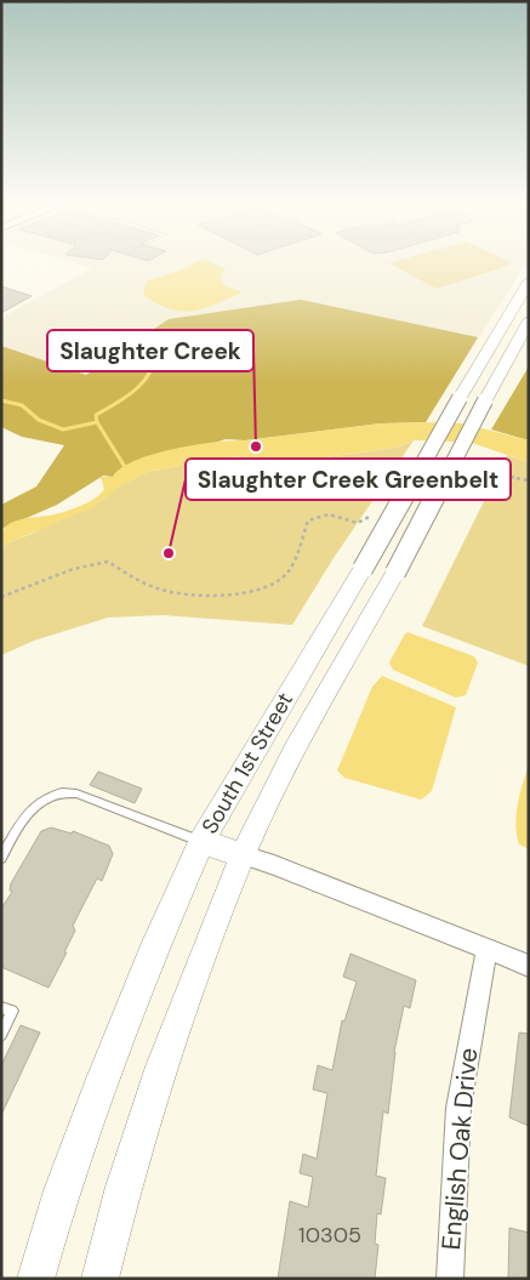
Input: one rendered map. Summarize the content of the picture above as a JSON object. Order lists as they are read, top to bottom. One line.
{"streets":{"main road":["South 1st Street"],"street":["English Oak Drive"]},"places":["Slaughter Creek","Slaughter Creek Greenbelt"],"house_numbers":["10305"]}
